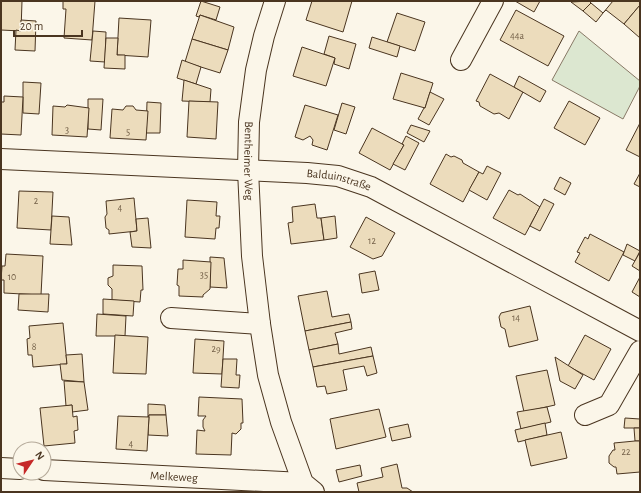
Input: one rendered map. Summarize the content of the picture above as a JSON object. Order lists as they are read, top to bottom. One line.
{"streets":{"street":["Bentheimer Weg","Balduinstraße","Melkeweg"]},"crossings":[["Bentheimer Weg","Balduinstraße"],["Bentheimer Weg","Melkeweg"]],"house_numbers":["44a","3","5","2","4","12","35","10","14","8","29","4","22"],"scale_bar":"20 m","north":"top right"}
